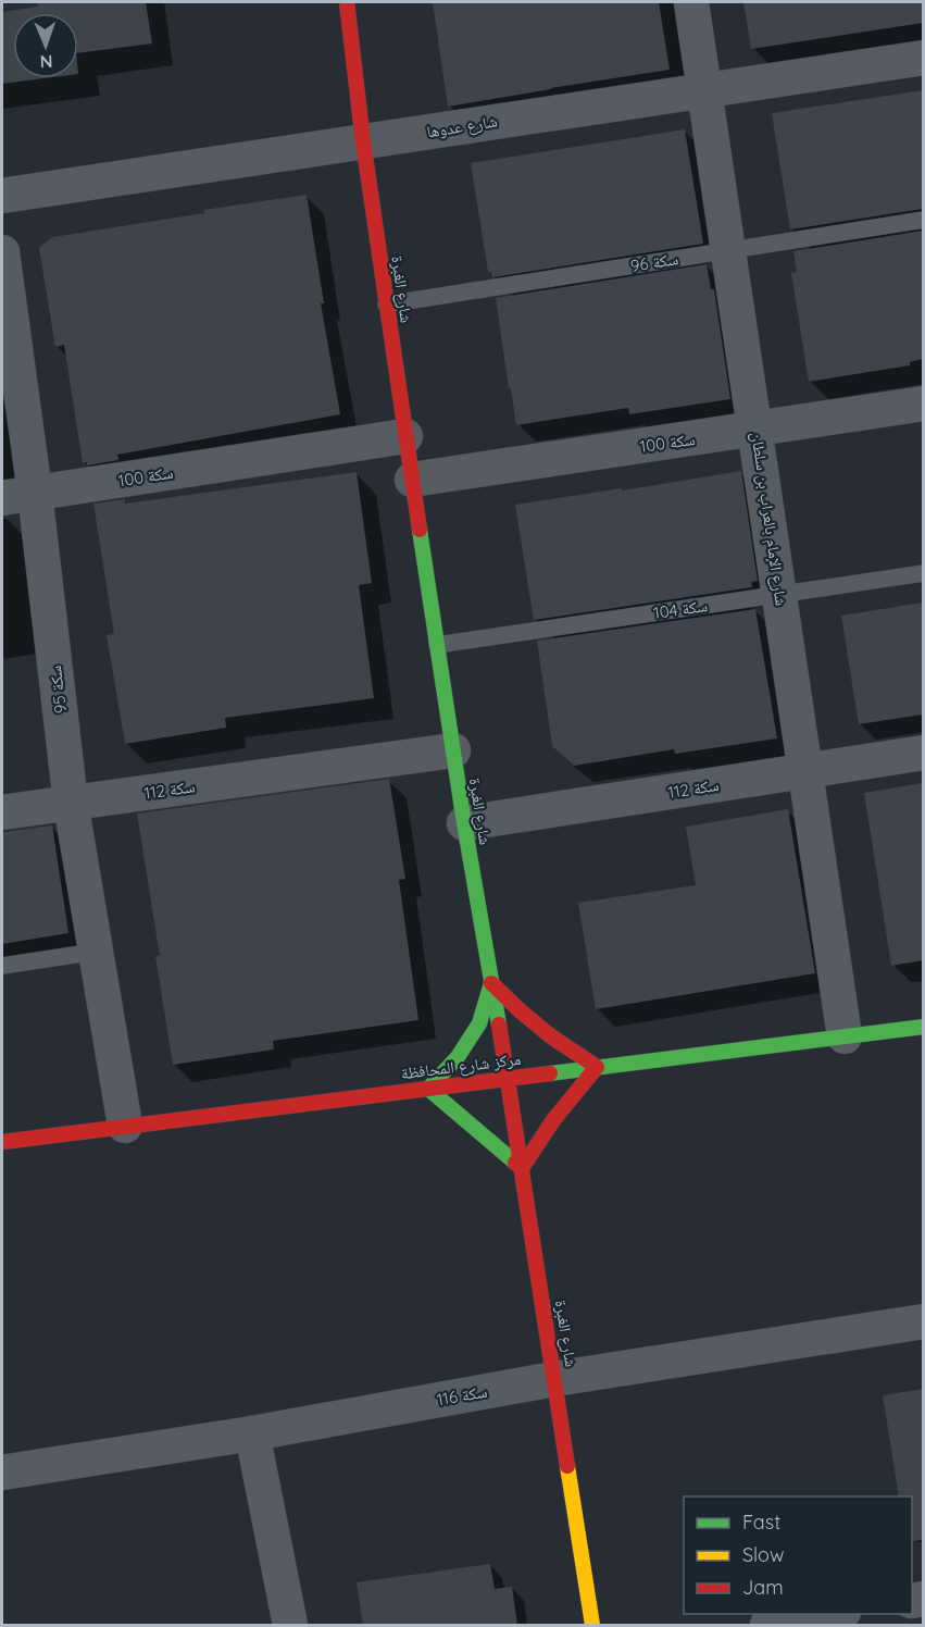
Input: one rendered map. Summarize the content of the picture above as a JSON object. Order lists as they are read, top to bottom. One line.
{"streets":{"street":["شارع عدوها","شارع الغبرة","سكة 100","شارع الإمام بالعراب بن سلطان","سكة 95","سكة 112","مركز شارع المحافظة","سكة 116"],"lane":["سكة 96","سكة 104"]},"crossings":[["شارع عدوها","شارع الغبرة"],["شارع عدوها","شارع الإمام بالعراب بن سلطان"],["سكة 96","شارع الغبرة"],["سكة 96","شارع الإمام بالعراب بن سلطان"],["شارع الغبرة","سكة 100"],["شارع الغبرة","سكة 104"],["شارع الغبرة","سكة 112"],["شارع الغبرة","مركز شارع المحافظة"],["شارع الغبرة","سكة 116"],["سكة 100","شارع الإمام بالعراب بن سلطان"],["سكة 100","سكة 95"],["شارع الإمام بالعراب بن سلطان","سكة 104"],["شارع الإمام بالعراب بن سلطان","سكة 112"],["شارع الإمام بالعراب بن سلطان","مركز شارع المحافظة"],["سكة 95","سكة 112"],["سكة 95","مركز شارع المحافظة"]],"legend":["Fast","Slow","Jam"],"north":"bottom"}
